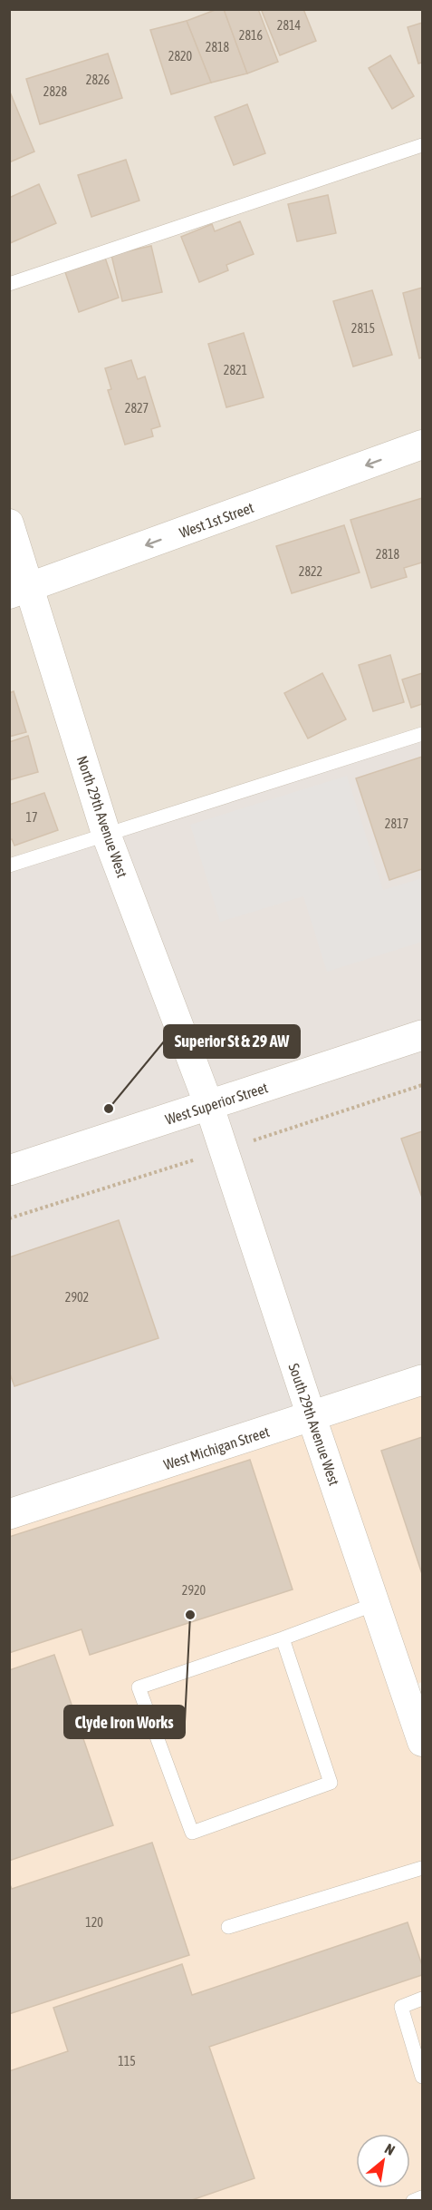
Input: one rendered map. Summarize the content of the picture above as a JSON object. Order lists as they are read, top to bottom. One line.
{"streets":{"street":["West 1st Street","North 29th Avenue West","West Superior Street","South 29th Avenue West","West Michigan Street"]},"crossings":[["West 1st Street","North 29th Avenue West"],["North 29th Avenue West","West Superior Street"],["North 29th Avenue West","South 29th Avenue West"],["West Superior Street","South 29th Avenue West"],["South 29th Avenue West","West Michigan Street"]],"one_way":["West 1st Street"],"places":["Superior St & 29 AW","Clyde Iron Works"],"house_numbers":["2814","2816","2818","2820","2826","2828","2815","2821","2827","2818","2822","17","2817","2902","2920","120","115"],"north":"top right"}
